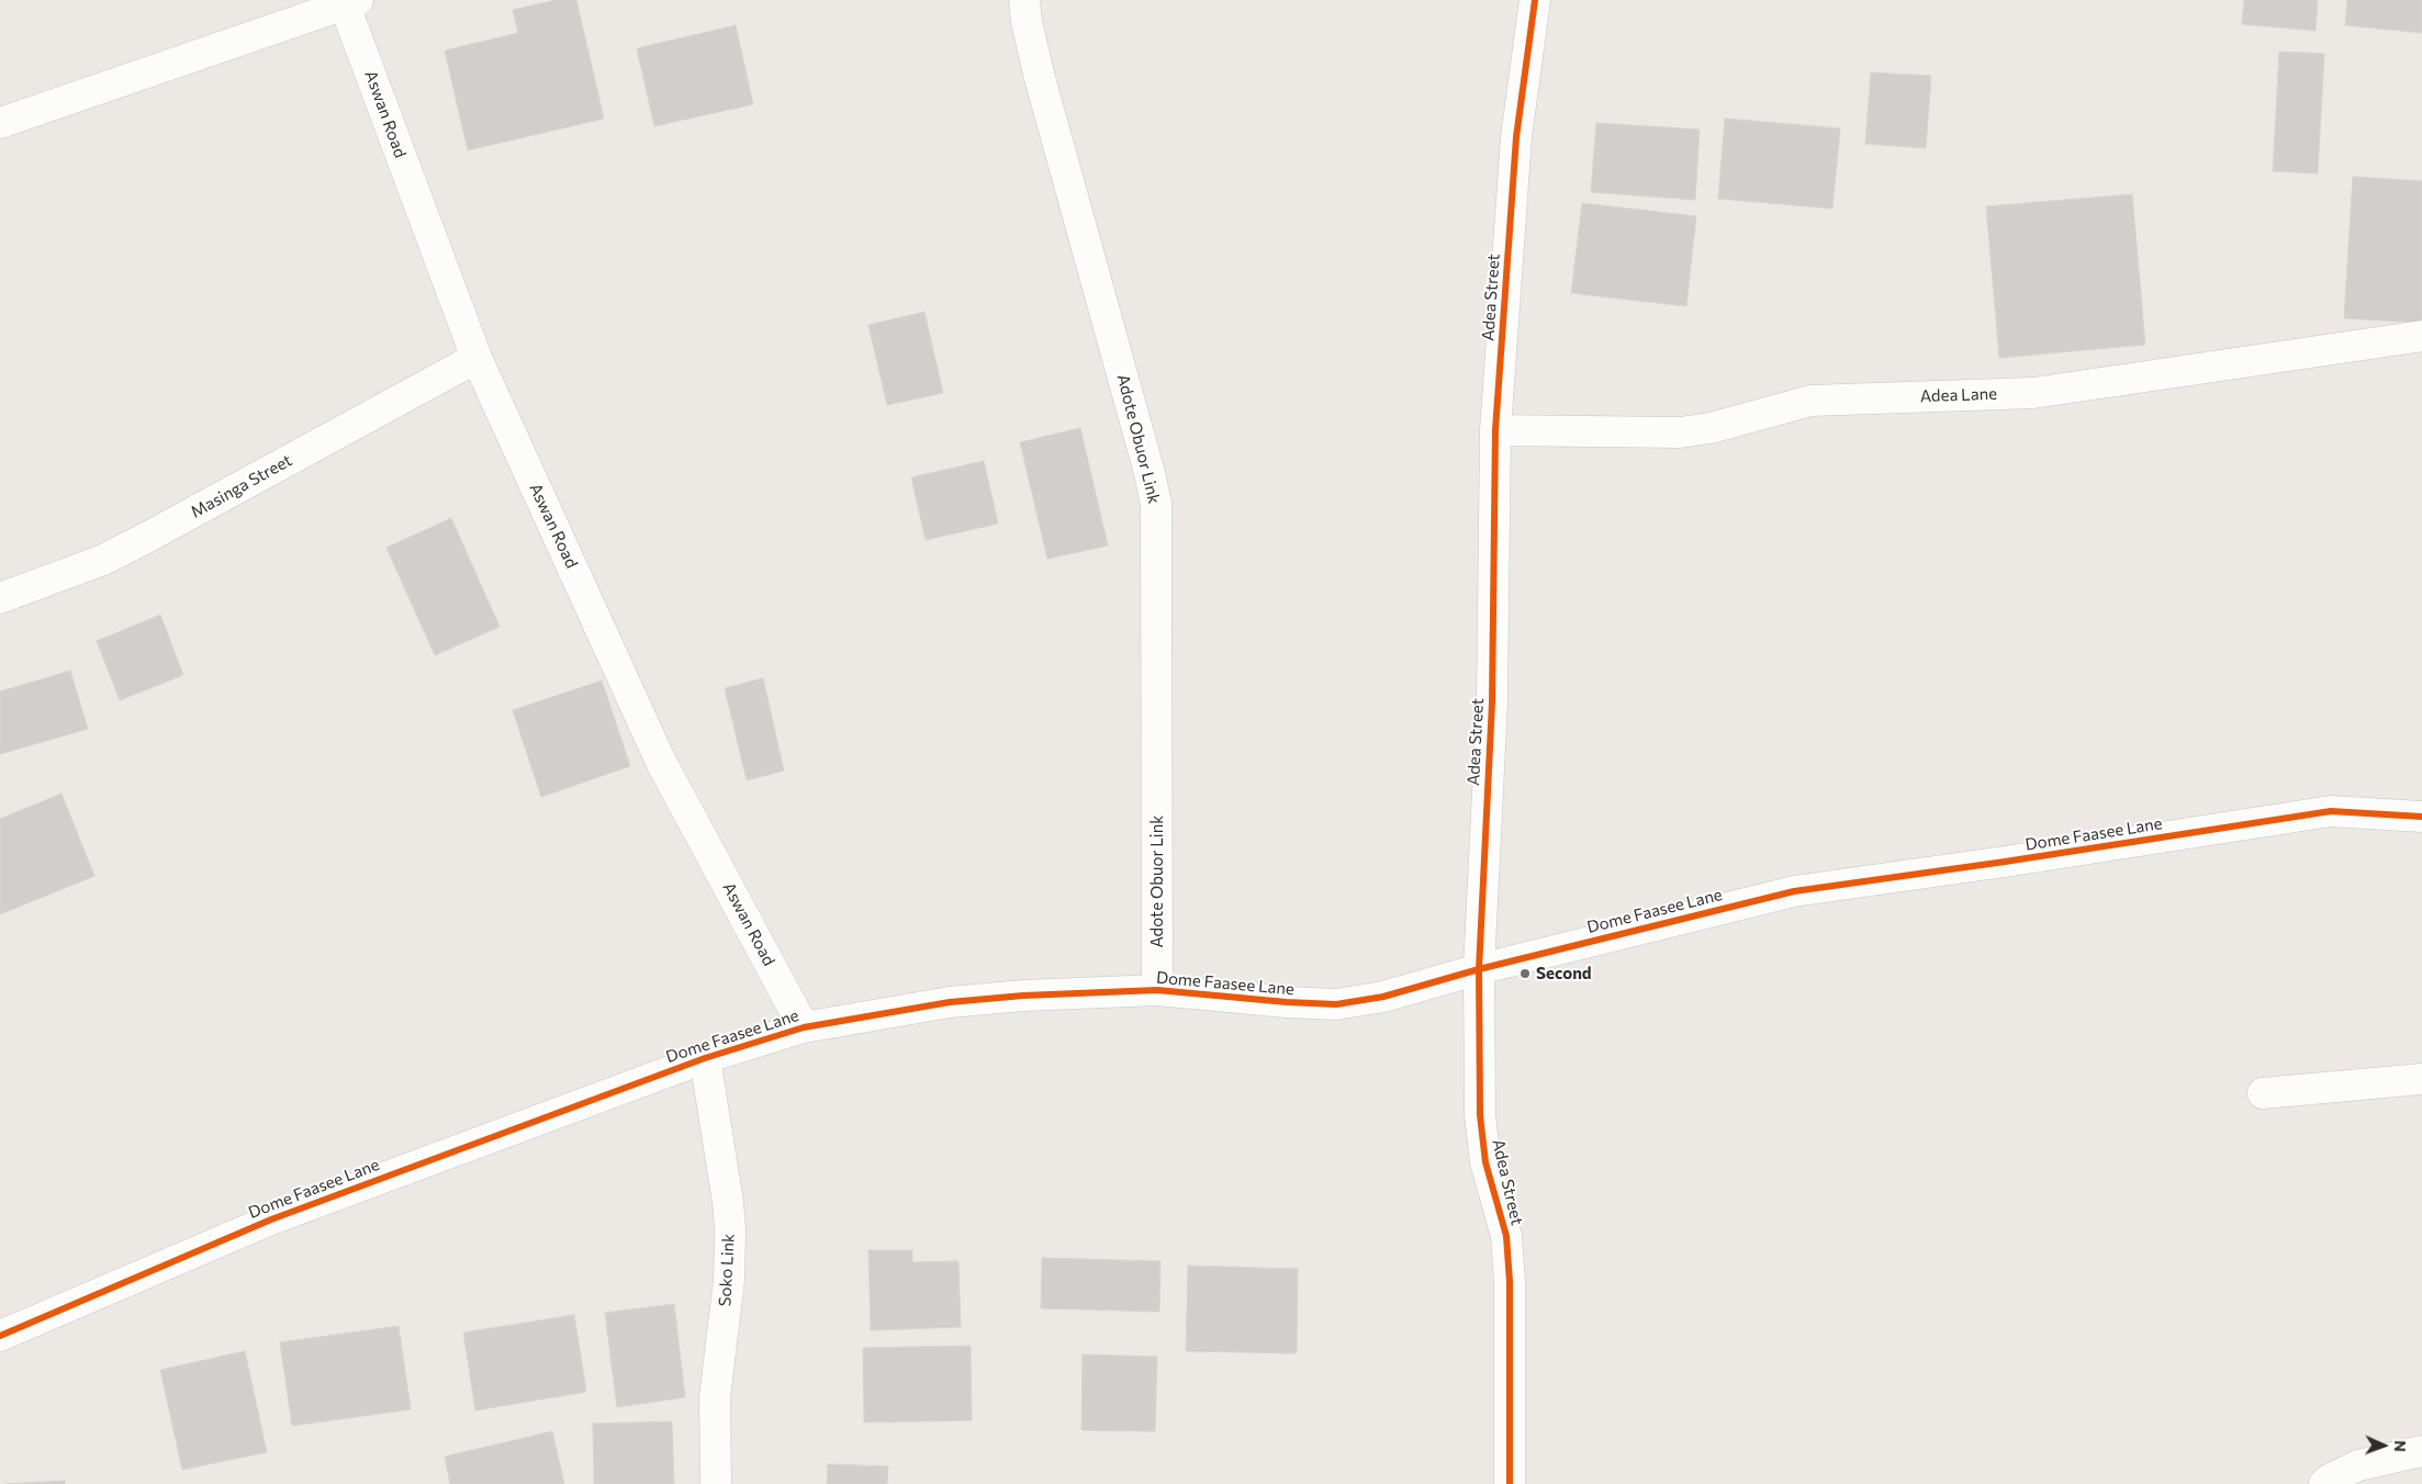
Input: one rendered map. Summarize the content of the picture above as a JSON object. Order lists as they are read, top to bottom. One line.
{"streets":{"street":["Aswan Road","Adea Street","Adea Lane","Adote Obuor Link","Masinga Street","Dome Faasee Lane","Soko Link"]},"crossings":[["Aswan Road","Masinga Street"],["Aswan Road","Dome Faasee Lane"],["Adea Street","Adea Lane"],["Adea Street","Dome Faasee Lane"],["Adote Obuor Link","Dome Faasee Lane"],["Dome Faasee Lane","Soko Link"]],"places":["Second"],"north":"right"}
